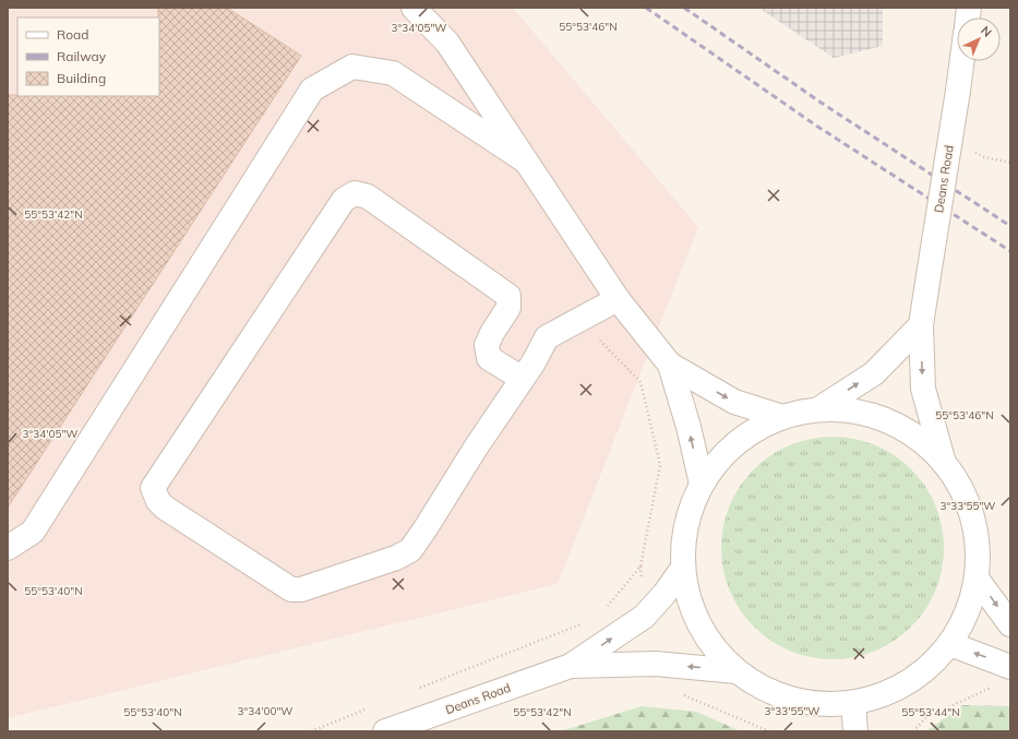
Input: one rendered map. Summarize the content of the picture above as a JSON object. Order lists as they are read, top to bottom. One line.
{"streets":{"street":["Deans Road"]},"legend":["Road","Railway","Building"],"north":"top right","coordinates":["55°53'46\"N","3°34'05\"W","55°53'42\"N","3°33'55\"W","55°53'40\"N","3°34'00\"W","55°53'44\"N"]}
